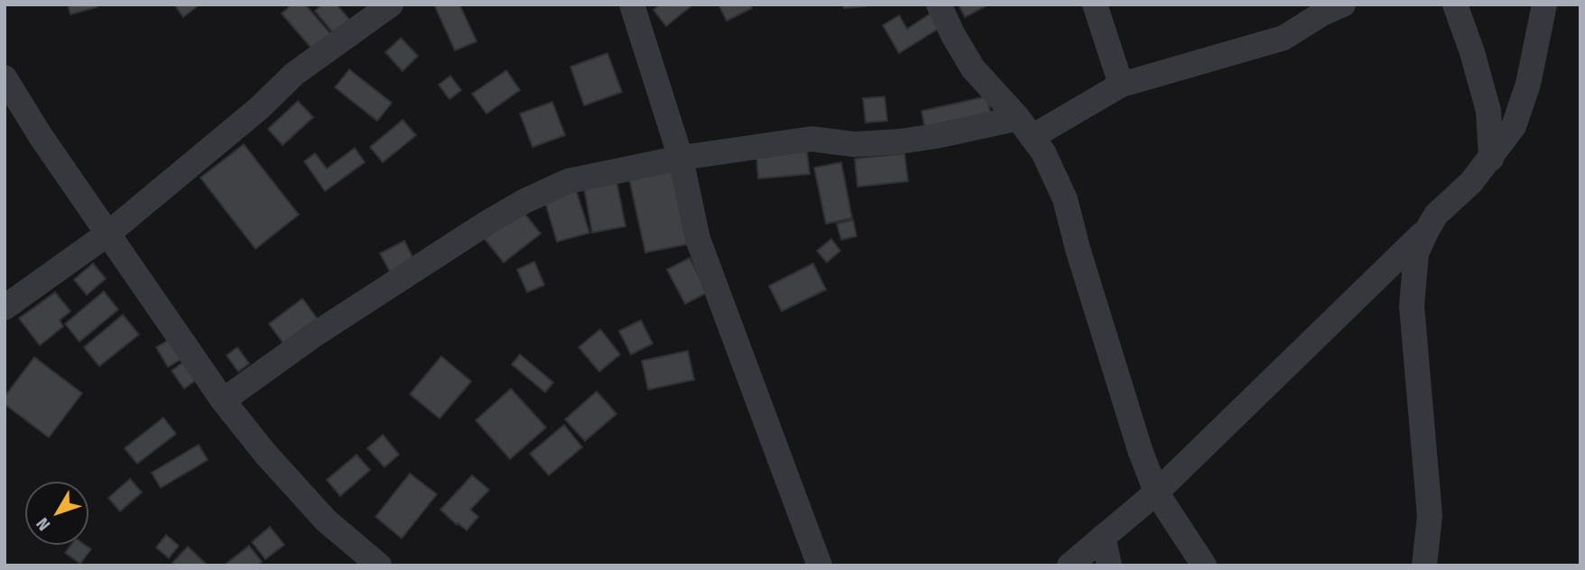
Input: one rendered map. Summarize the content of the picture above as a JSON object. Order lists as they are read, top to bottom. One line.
{"north":"bottom left"}
